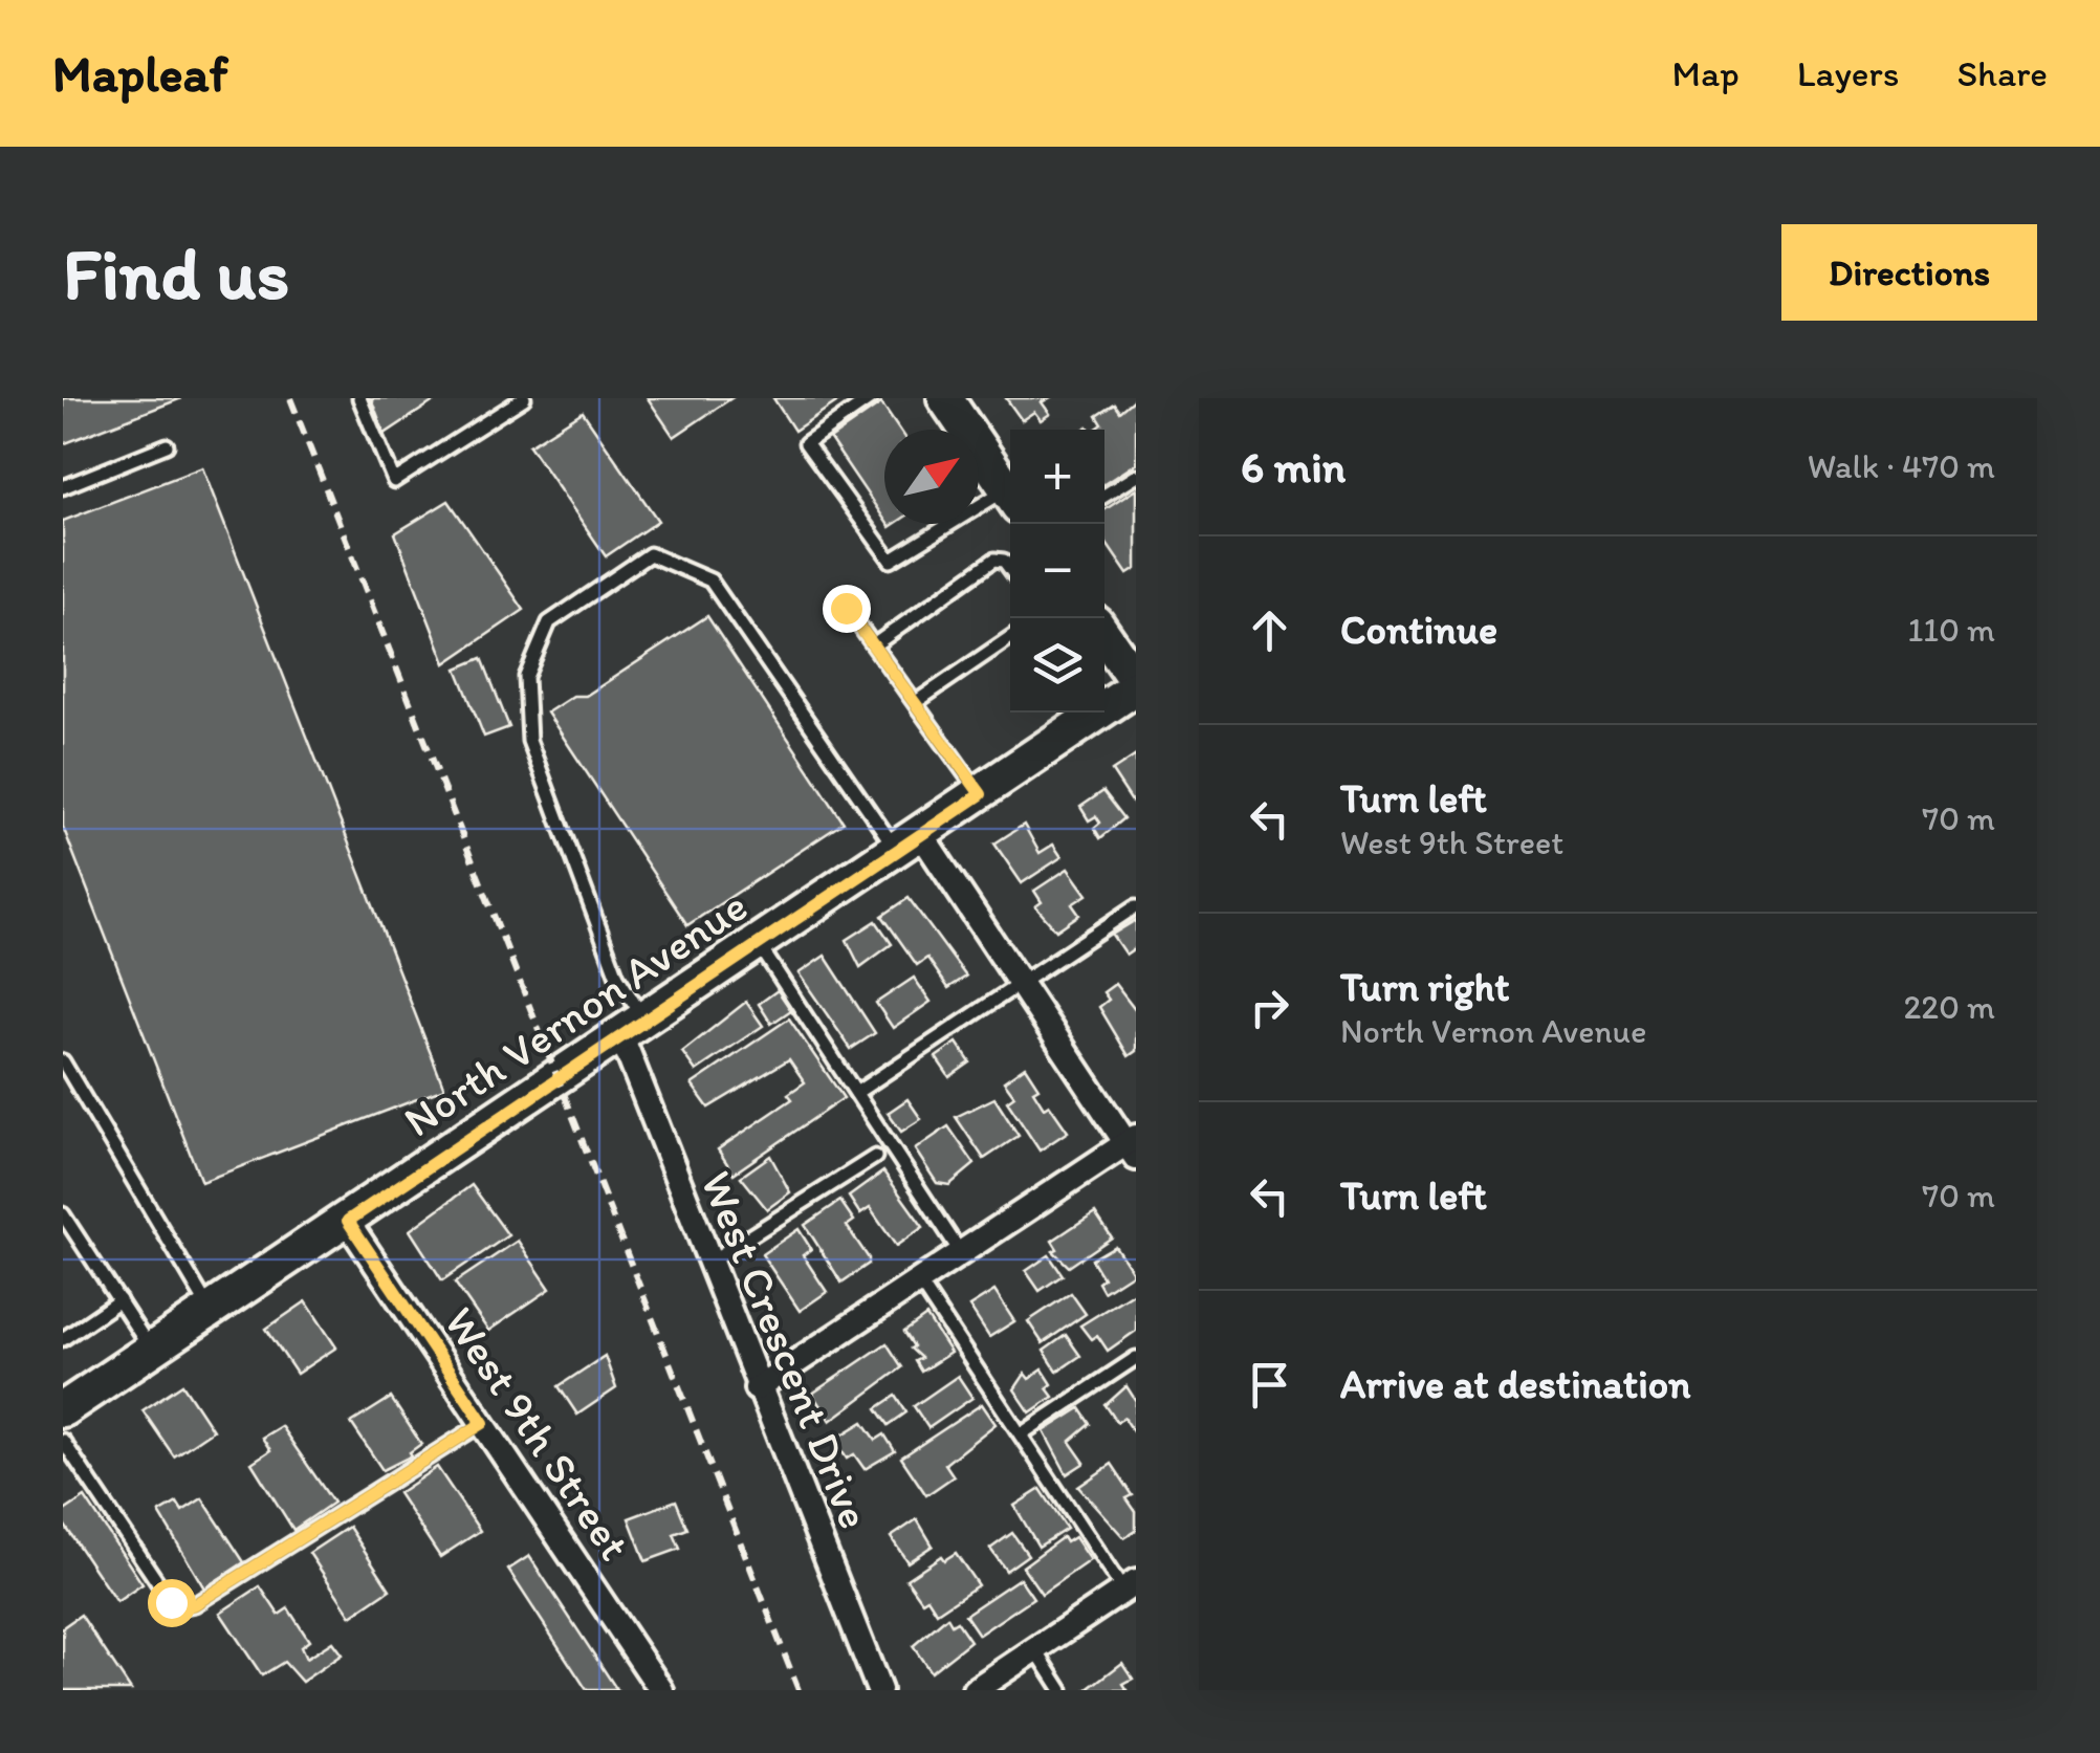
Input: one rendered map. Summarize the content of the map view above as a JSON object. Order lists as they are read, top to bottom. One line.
{"streets":{"street":["North Vernon Avenue","West Crescent Drive","West 9th Street"]},"crossings":[["North Vernon Avenue","West Crescent Drive"],["North Vernon Avenue","West 9th Street"]],"north":"top right","page":{"header":"Mapleaf","nav":["Map","Layers","Share"],"buttons":"Directions","title":"Find us","heading":["6 min","Walk · 470 m"],"map_buttons":["+","−"],"list":[["Continue","110 m"],["Turn left","West 9th Street","70 m"],["Turn right","North Vernon Avenue","220 m"],["Turn left","70 m"],"Arrive at destination"]}}
